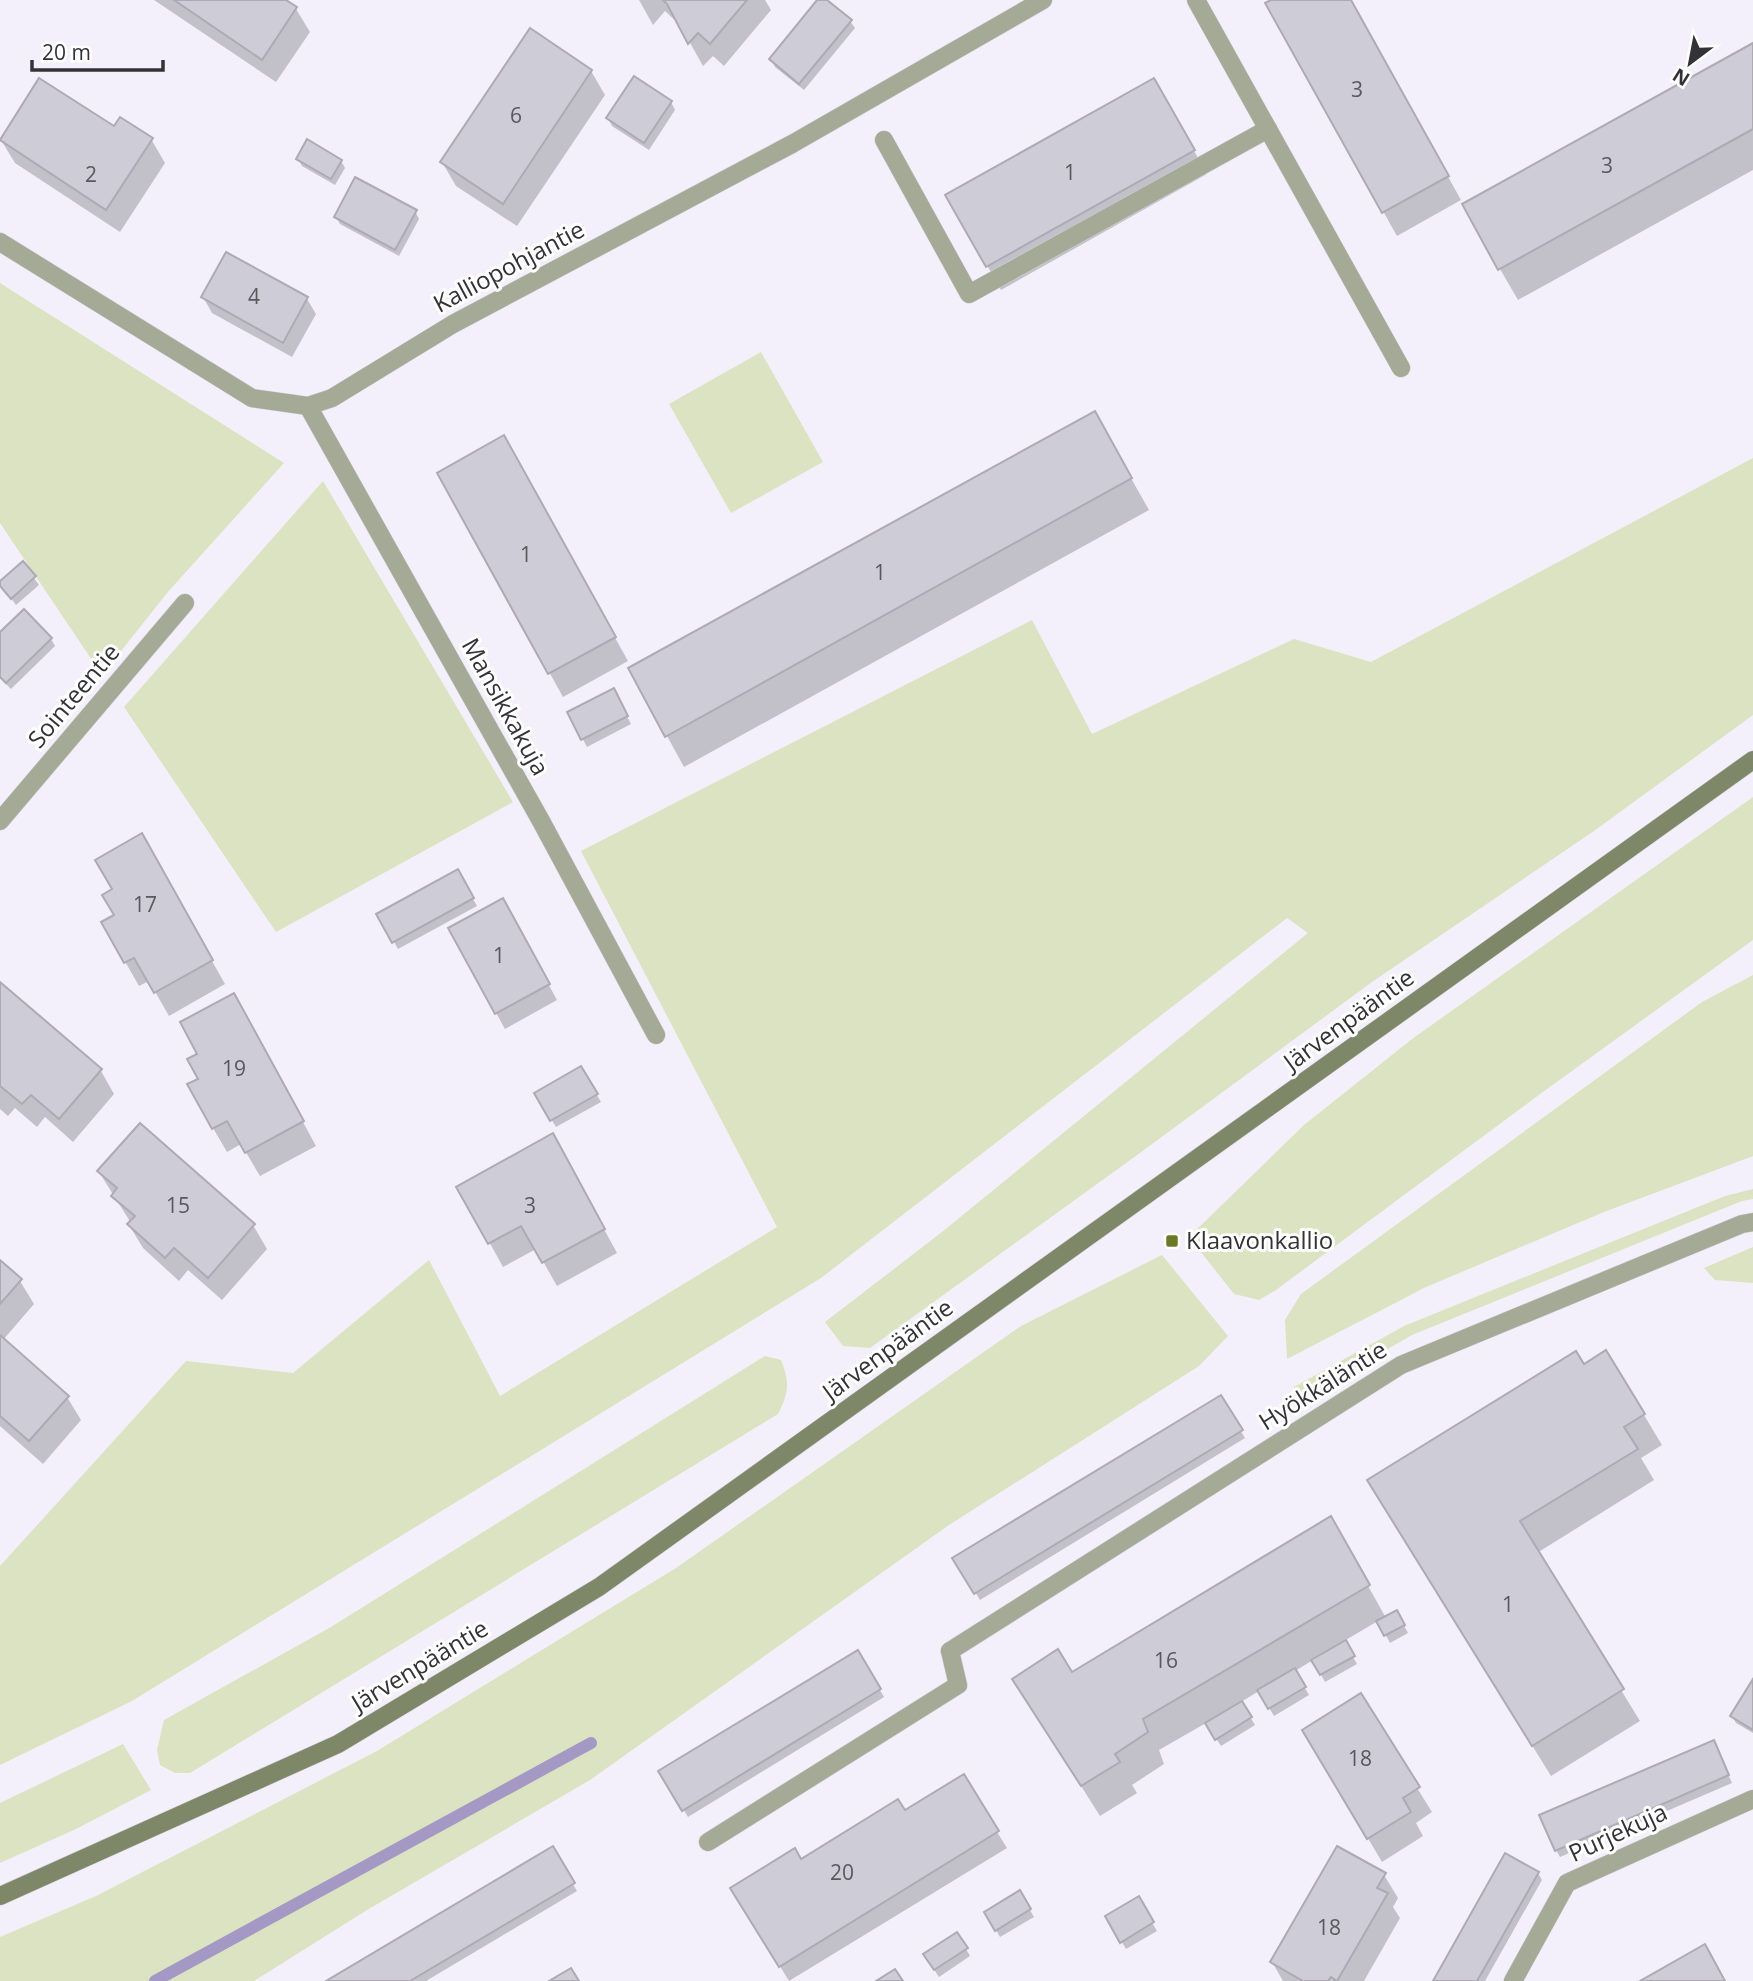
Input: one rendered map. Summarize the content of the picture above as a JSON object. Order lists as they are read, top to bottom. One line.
{"streets":{"main road":["Järvenpääntie"],"street":["Kalliopohjantie","Sointeentie","Mansikkakuja","Hyökkäläntie","Purjekuja"]},"crossings":[["Kalliopohjantie","Mansikkakuja"]],"places":{"transit":["Klaavonkallio"]},"house_numbers":["3","6","3","1","2","4","1","1","17","1","19","15","3","1","16","18","20","18"],"scale_bar":"20 m","north":"bottom left"}
